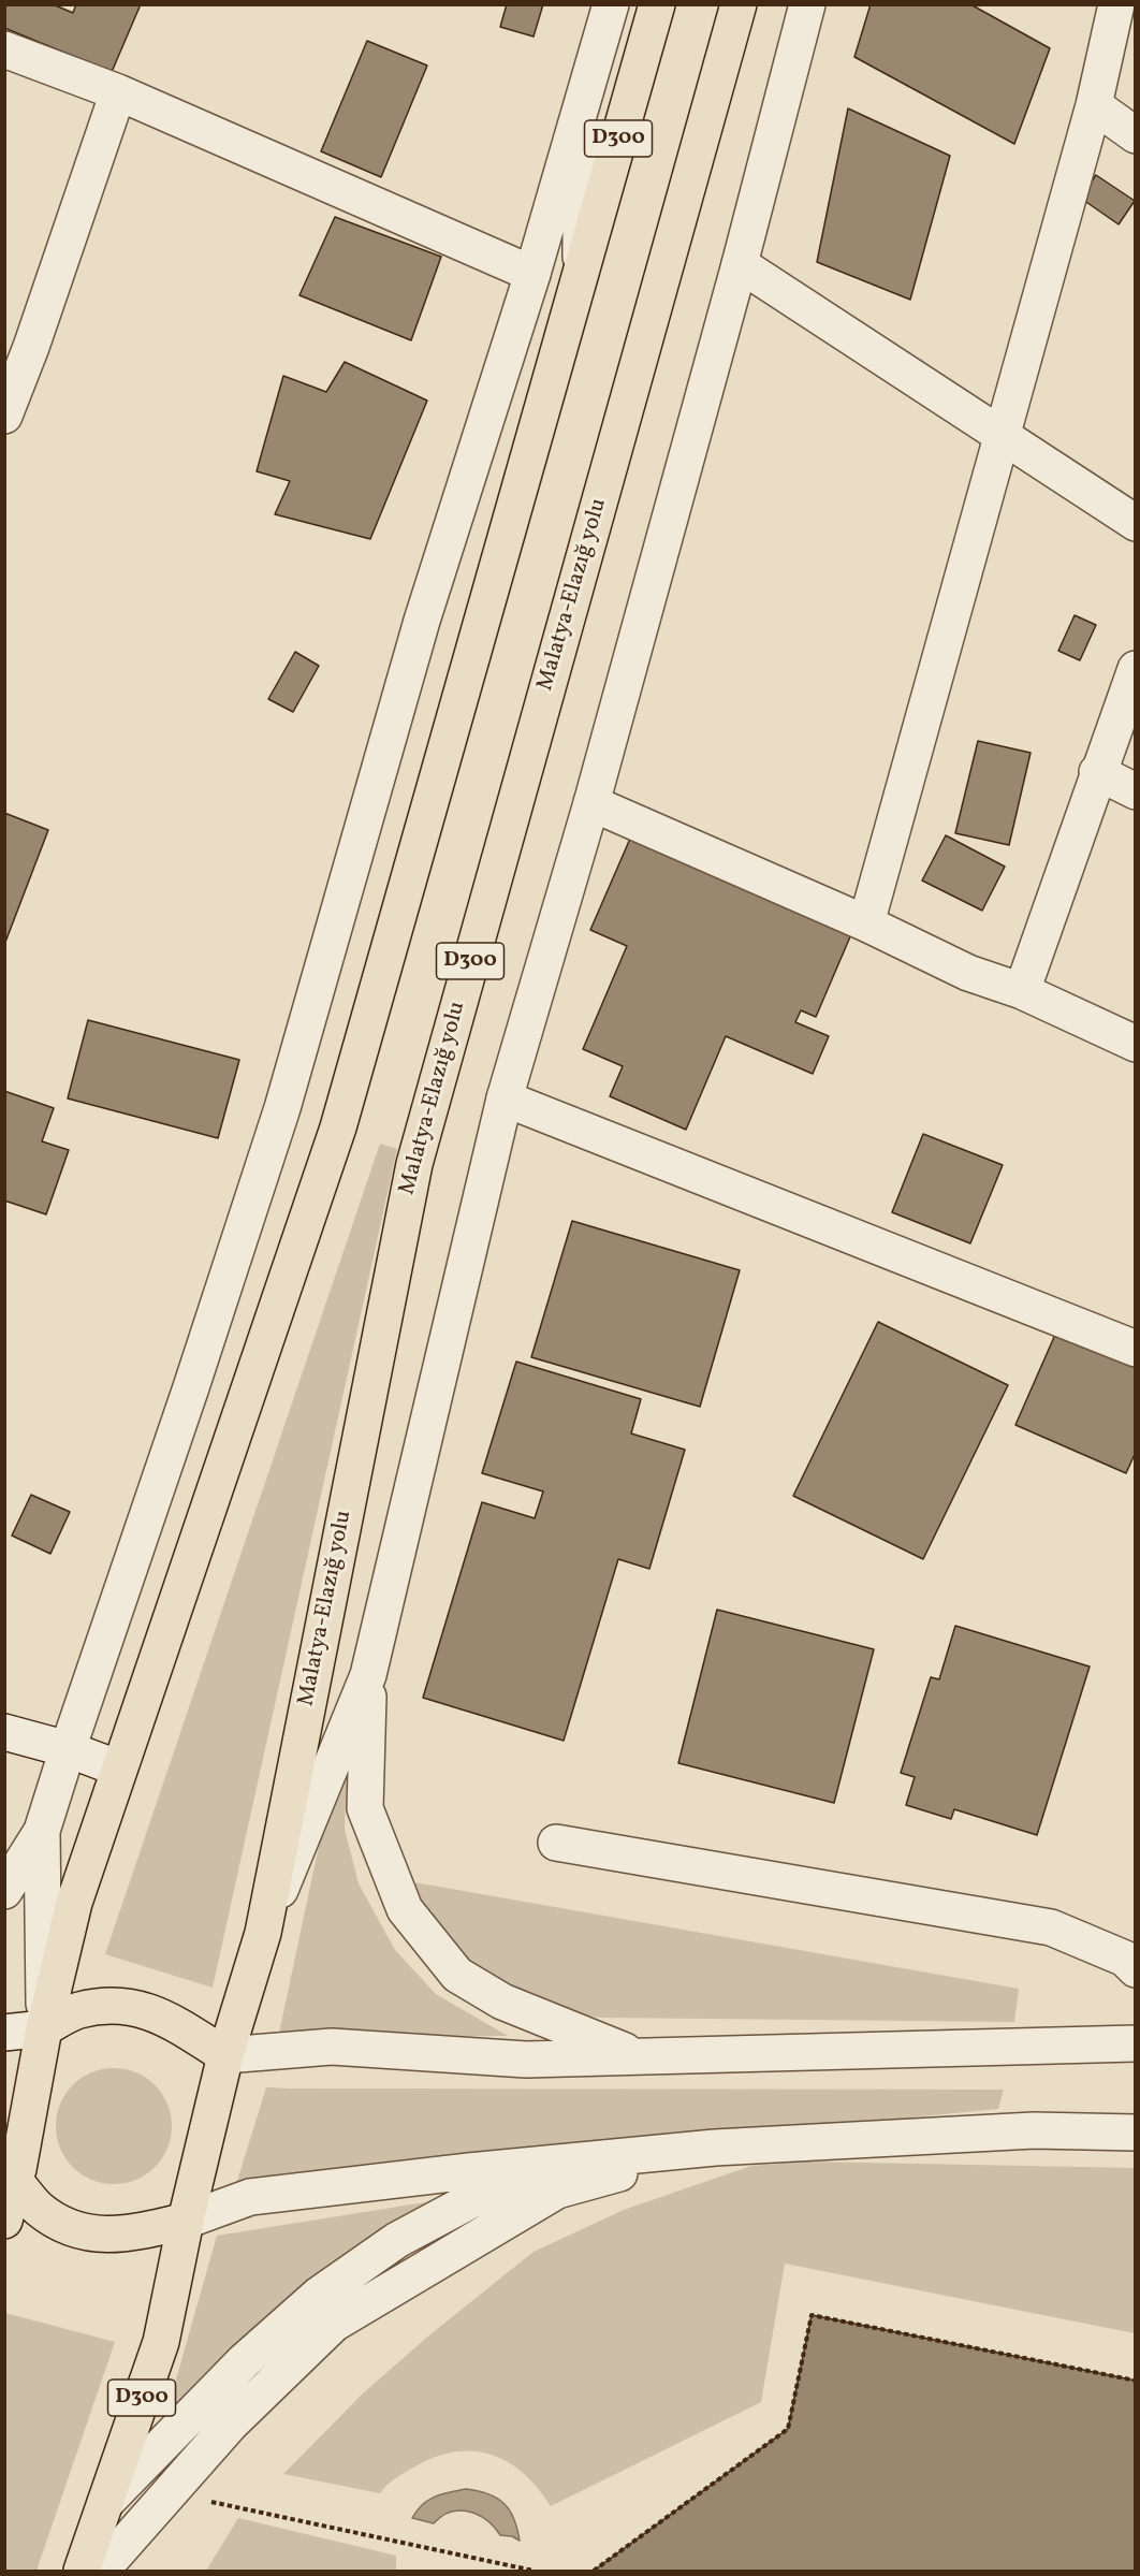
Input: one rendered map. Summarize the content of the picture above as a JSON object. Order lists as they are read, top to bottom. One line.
{"streets":{"highway":["D300","Malatya-Elazığ yolu"]},"crossings":[["D300","Malatya-Elazığ yolu"]]}
